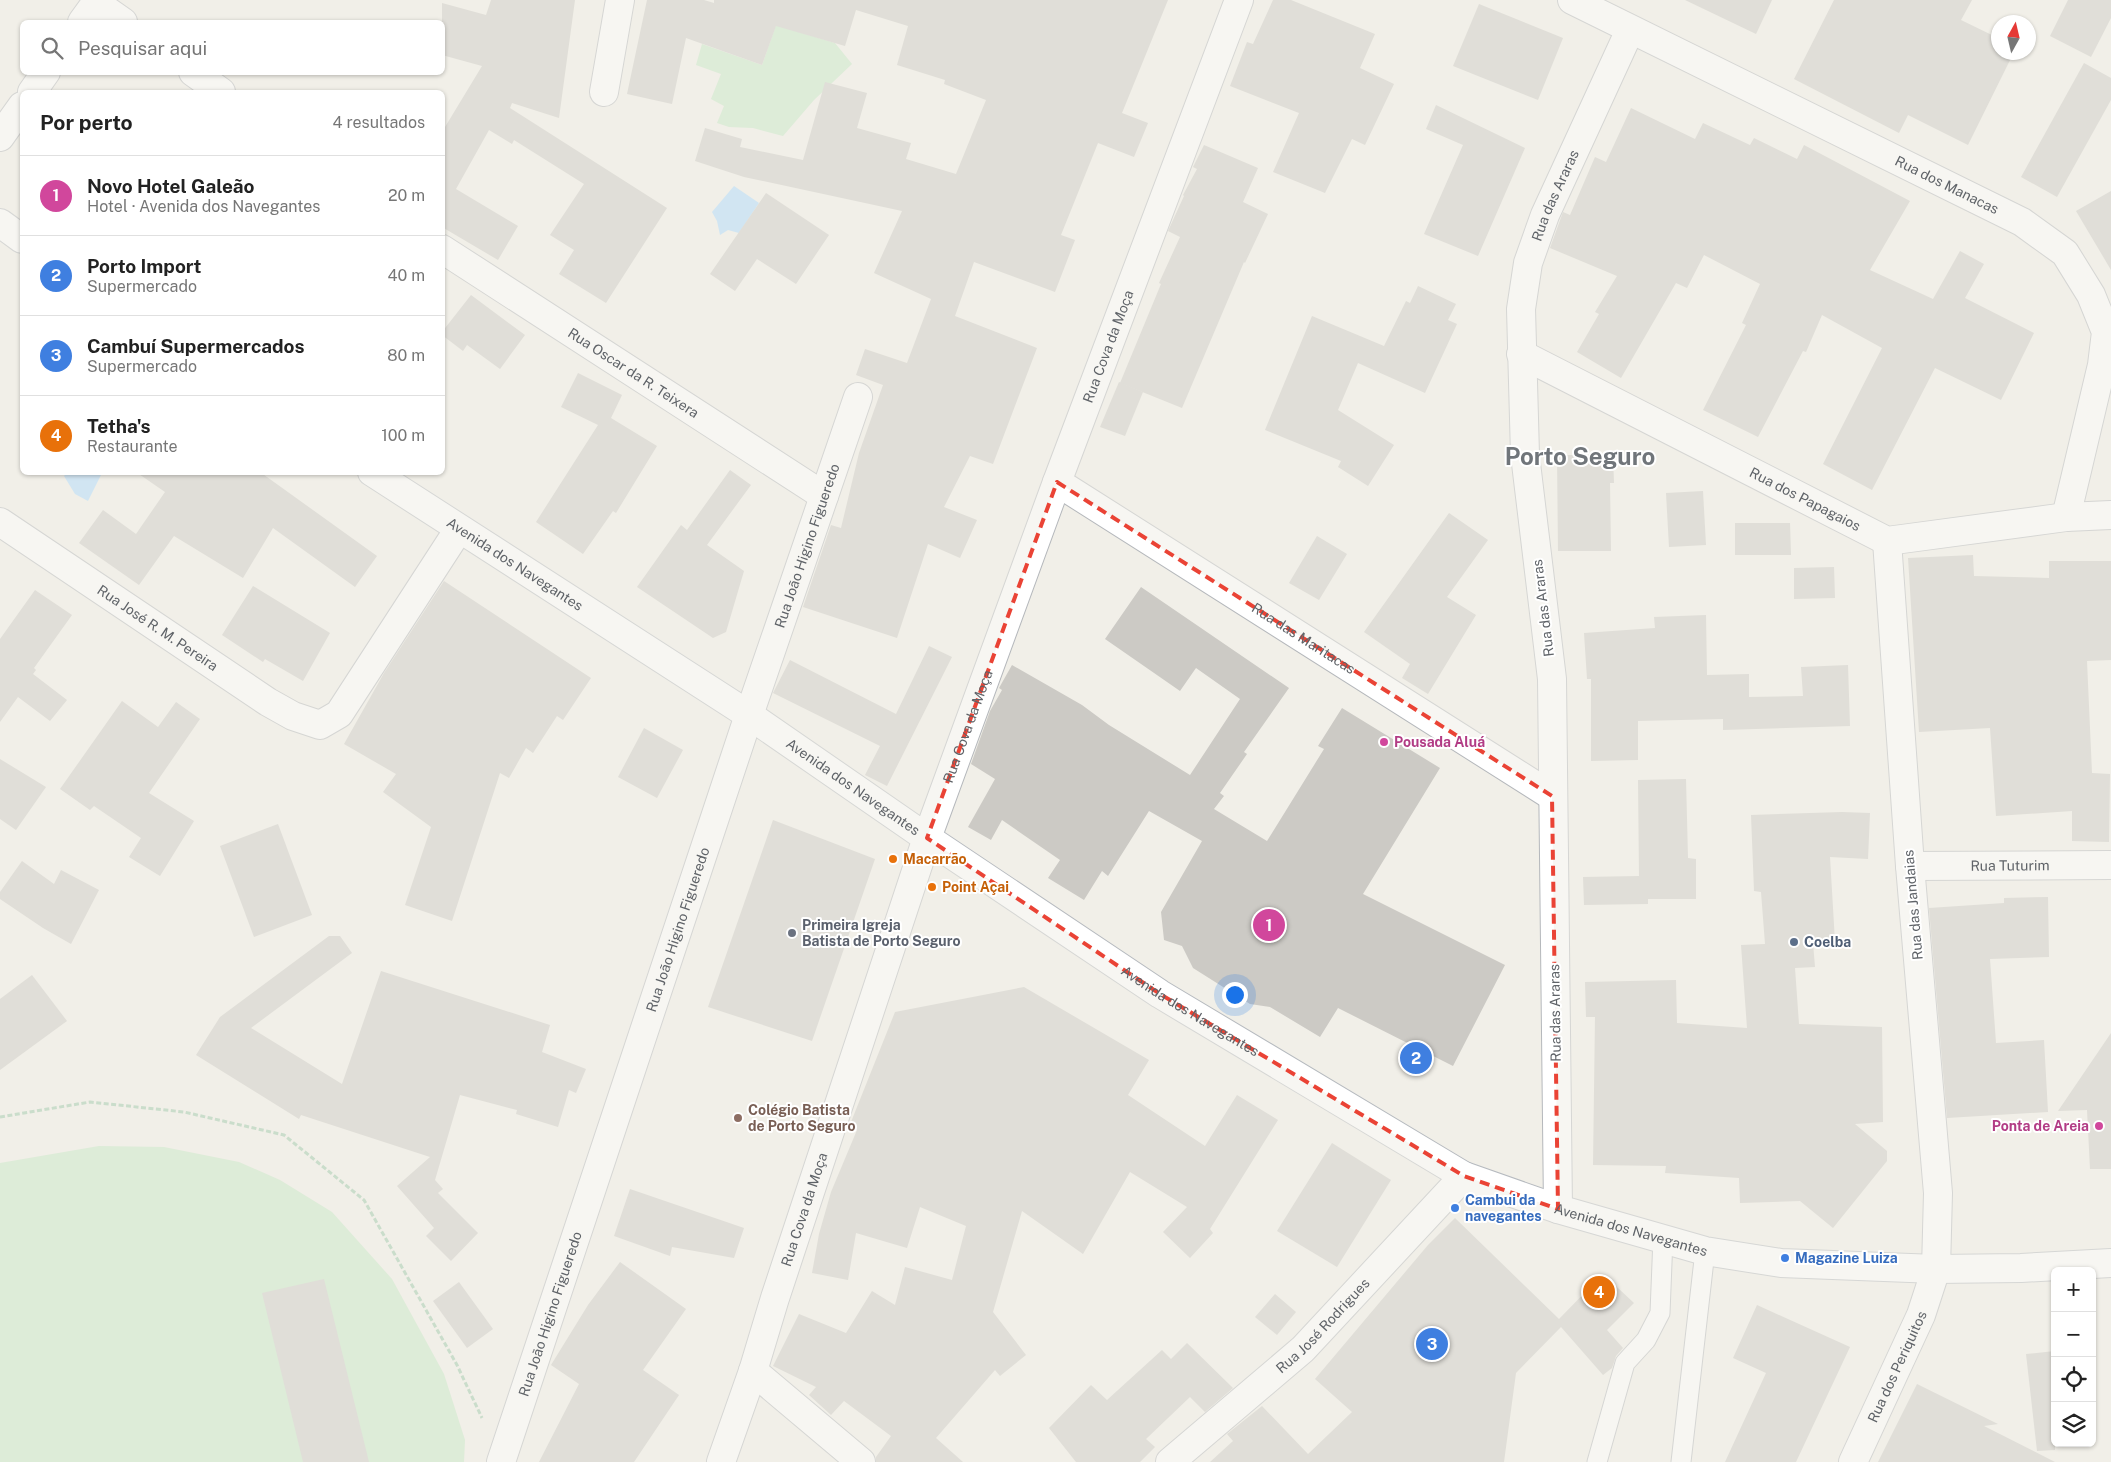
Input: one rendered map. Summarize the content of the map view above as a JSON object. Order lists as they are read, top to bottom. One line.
{"streets":{"street":["Rua dos Manacas","Rua das Araras","Rua Cova da Moça","Rua Oscar da R. Teixera","Rua dos Papagaios","Rua João Higino Figueredo","Avenida dos Navegantes","Rua José R. M. Pereira","Rua das Maritacas","Rua Tuturim","Rua das Jandaias","Rua José Rodrigues","Rua dos Periquitos"]},"crossings":[["Rua dos Manacas","Rua das Araras"],["Rua das Araras","Rua dos Papagaios"],["Rua das Araras","Avenida dos Navegantes"],["Rua das Araras","Rua das Maritacas"],["Rua Cova da Moça","Avenida dos Navegantes"],["Rua Cova da Moça","Rua das Maritacas"],["Rua Oscar da R. Teixera","Rua João Higino Figueredo"],["Rua dos Papagaios","Rua das Jandaias"],["Rua João Higino Figueredo","Avenida dos Navegantes"],["Avenida dos Navegantes","Rua José R. M. Pereira"],["Avenida dos Navegantes","Rua das Jandaias"],["Avenida dos Navegantes","Rua José Rodrigues"],["Avenida dos Navegantes","Rua dos Periquitos"],["Rua Tuturim","Rua das Jandaias"],["Rua das Jandaias","Rua dos Periquitos"]],"districts":["Porto Seguro"],"places":["Pousada Aluá","Macarrão","Point Açai","Primeira Igreja Batista de Porto Seguro","Coelba","Colégio Batista de Porto Seguro","Ponta de Areia","Cambui da navegantes","Magazine Luiza"],"north":"top","page":{"search":"Pesquisar aqui","heading":["Por perto","4 resultados"],"list":[{"mark":"1","name":"Novo Hotel Galeão","note":"Hotel · Avenida dos Navegantes","value":"20 m"},{"mark":"2","name":"Porto Import","note":"Supermercado","value":"40 m"},{"mark":"3","name":"Cambuí Supermercados","note":"Supermercado","value":"80 m"},{"mark":"4","name":"Tetha's","note":"Restaurante","value":"100 m"}],"pins":["1","2","4","3"],"map_buttons":["+","−"]}}
